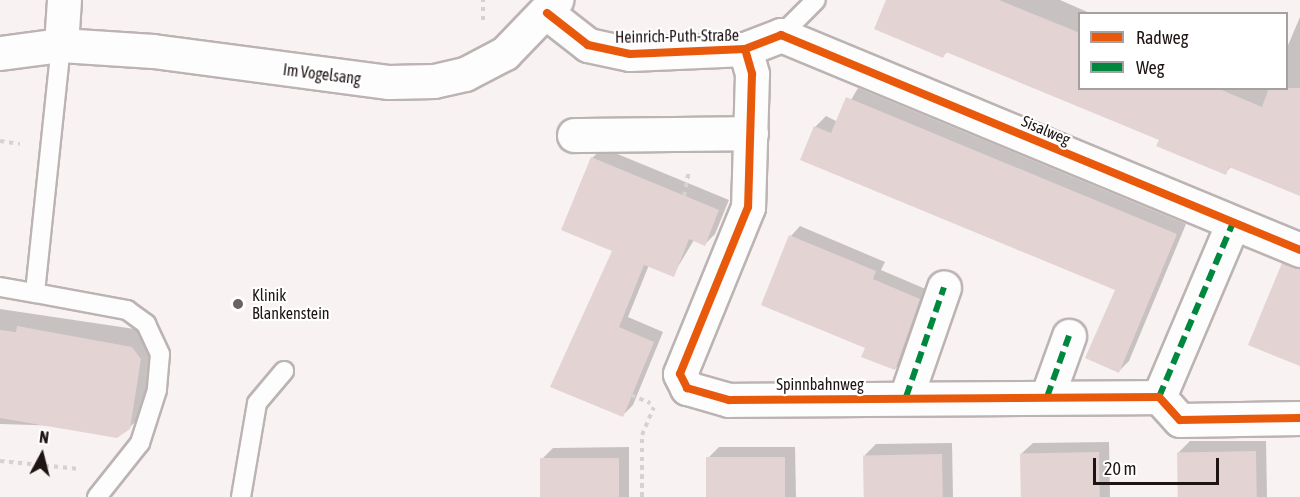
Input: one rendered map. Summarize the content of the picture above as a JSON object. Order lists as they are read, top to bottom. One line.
{"streets":{"street":["Heinrich-Puth-Straße","Im Vogelsang","Sisalweg","Spinnbahnweg"]},"crossings":[["Heinrich-Puth-Straße","Im Vogelsang"],["Heinrich-Puth-Straße","Sisalweg"]],"places":["Klinik Blankenstein"],"legend":["Radweg","Weg"],"scale_bar":"20 m","north":"top"}
